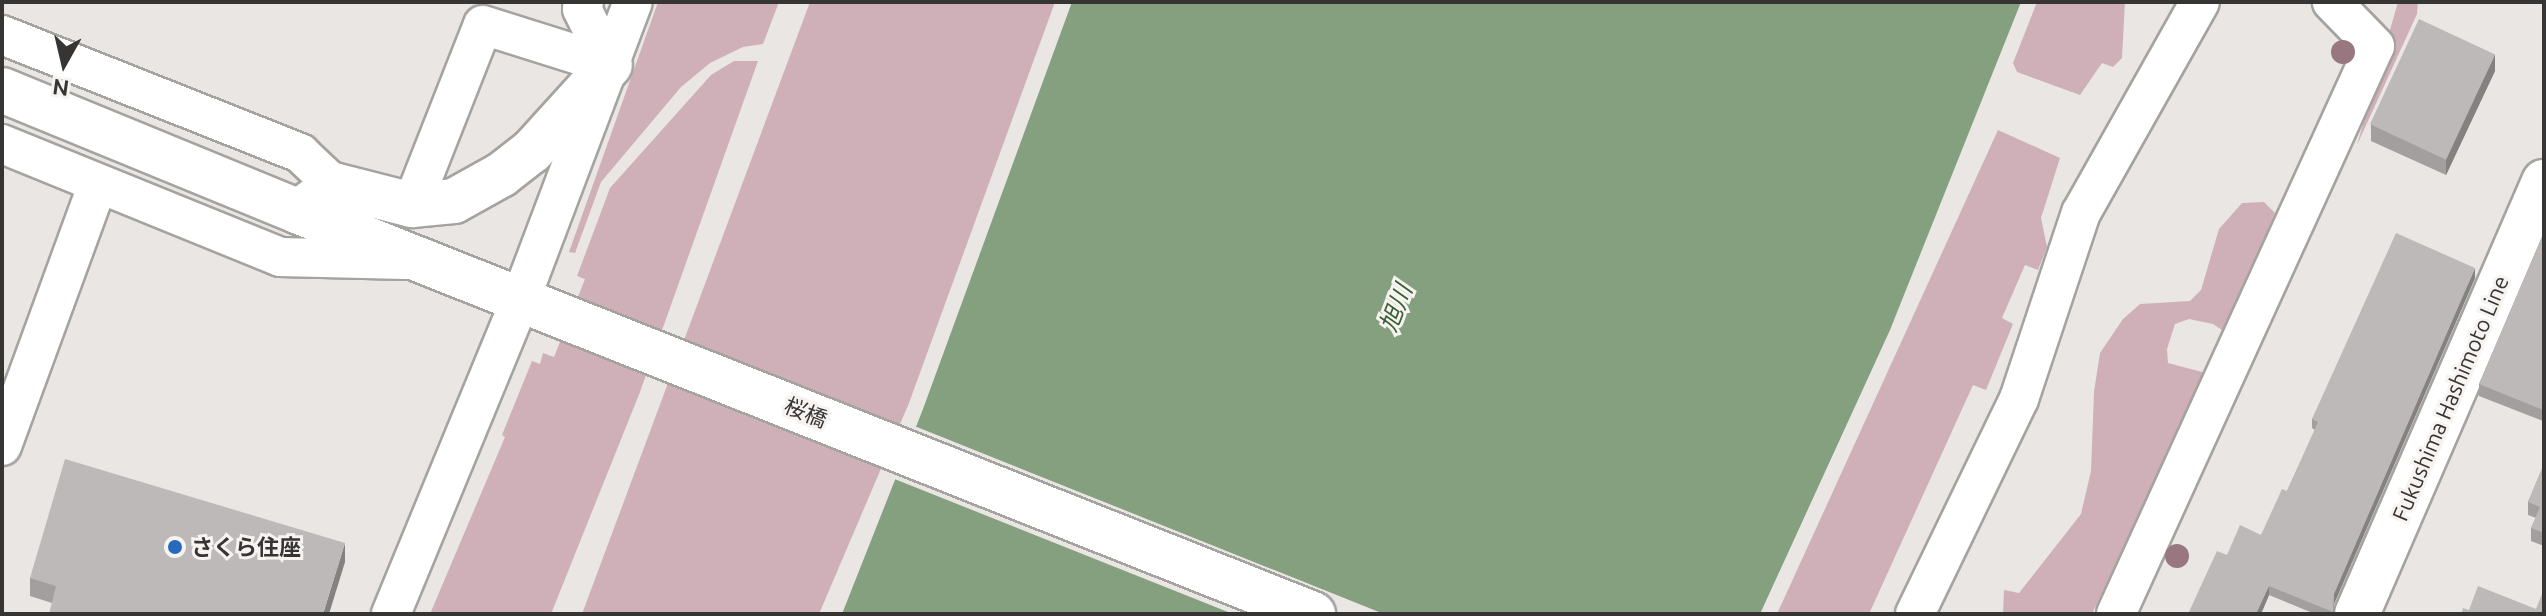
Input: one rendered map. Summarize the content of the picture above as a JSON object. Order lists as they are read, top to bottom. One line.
{"streets":{"street":["Fukushima Hashimoto Line","桜橋"]},"water":["旭川"],"places":["さくら住座"],"north":"bottom"}
